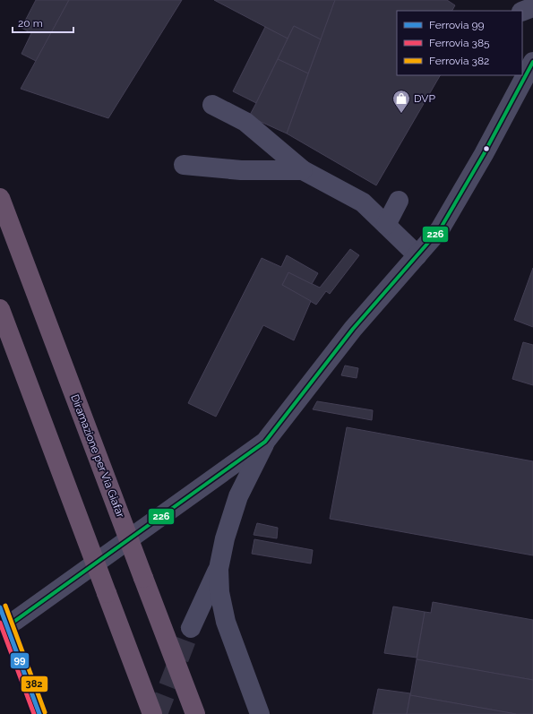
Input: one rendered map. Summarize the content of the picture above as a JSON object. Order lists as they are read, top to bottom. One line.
{"streets":{"highway":["Diramazione per Via Giafar"]},"places":{"shop":["DVP"]},"lines":["transit line 226","rail line 382","rail line 99","rail line 385"],"legend":["Ferrovia 99","Ferrovia 385","Ferrovia 382"],"scale_bar":"20 m"}
